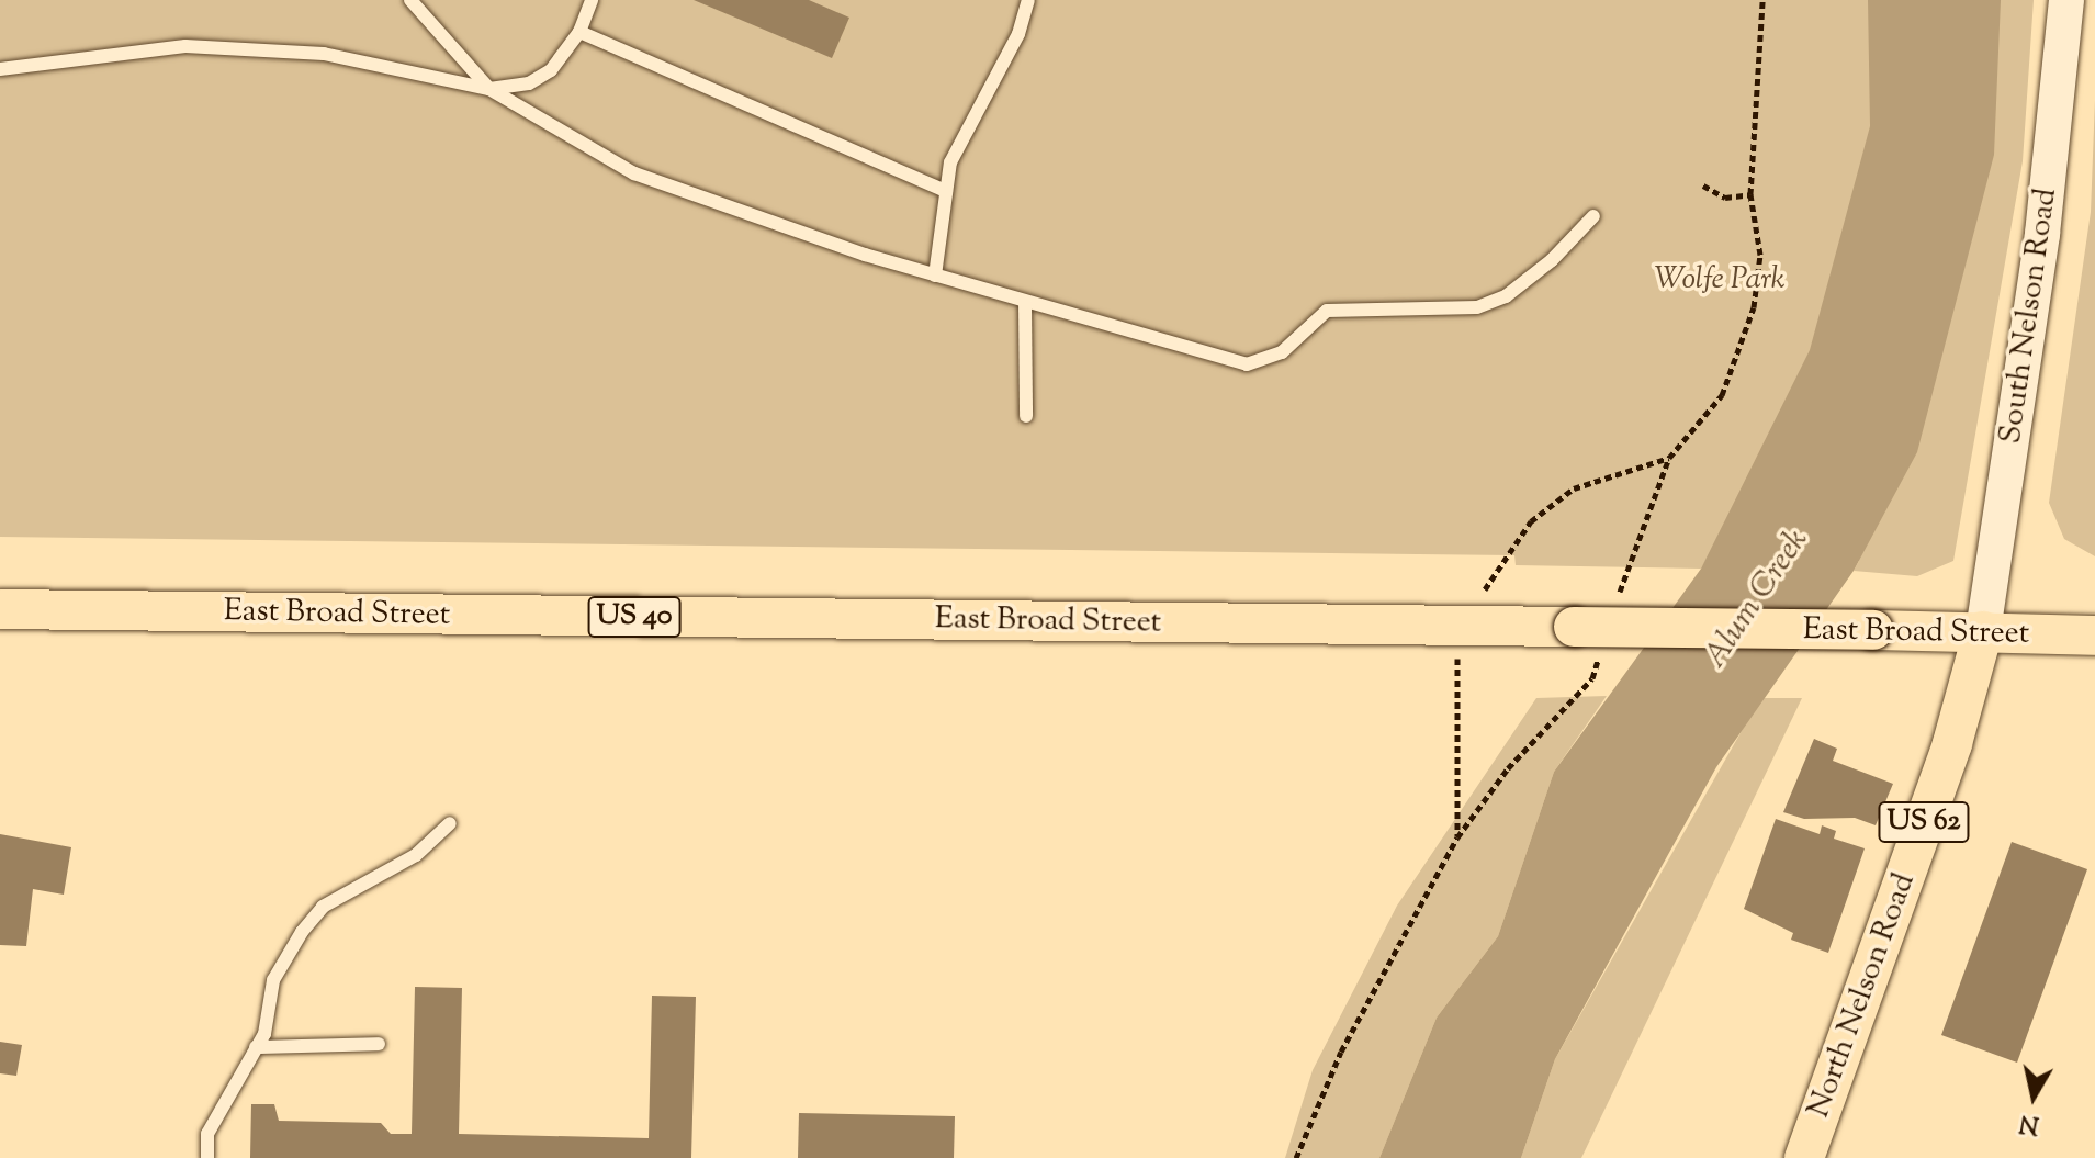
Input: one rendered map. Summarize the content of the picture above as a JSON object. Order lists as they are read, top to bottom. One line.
{"streets":{"main road":["South Nelson Road","East Broad Street","US 40","US 62","North Nelson Road"]},"crossings":[["South Nelson Road","East Broad Street"],["South Nelson Road","North Nelson Road"],["East Broad Street","North Nelson Road"]],"water":["Alum Creek"],"parks":["Wolfe Park"],"north":"bottom"}
